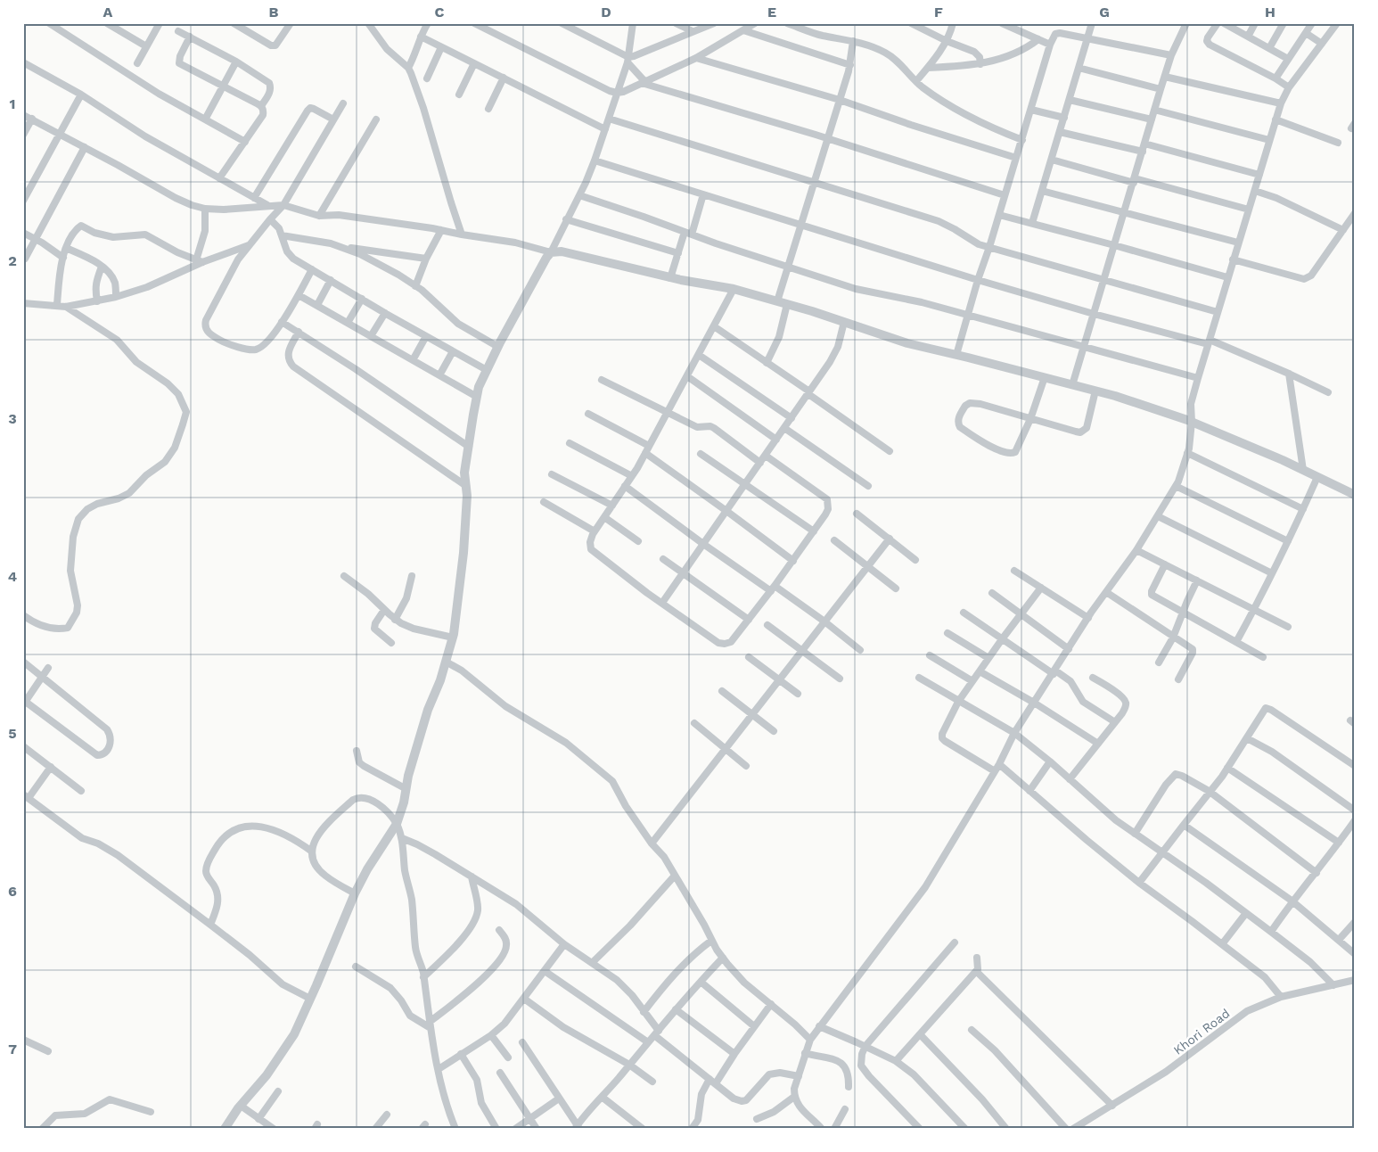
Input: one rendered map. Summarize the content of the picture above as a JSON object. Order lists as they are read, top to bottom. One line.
{"streets":{"street":["Khori Road"]},"grid":{"columns":["A","B","C","D","E","F","G","H"],"rows":["1","2","3","4","5","6","7"]}}
